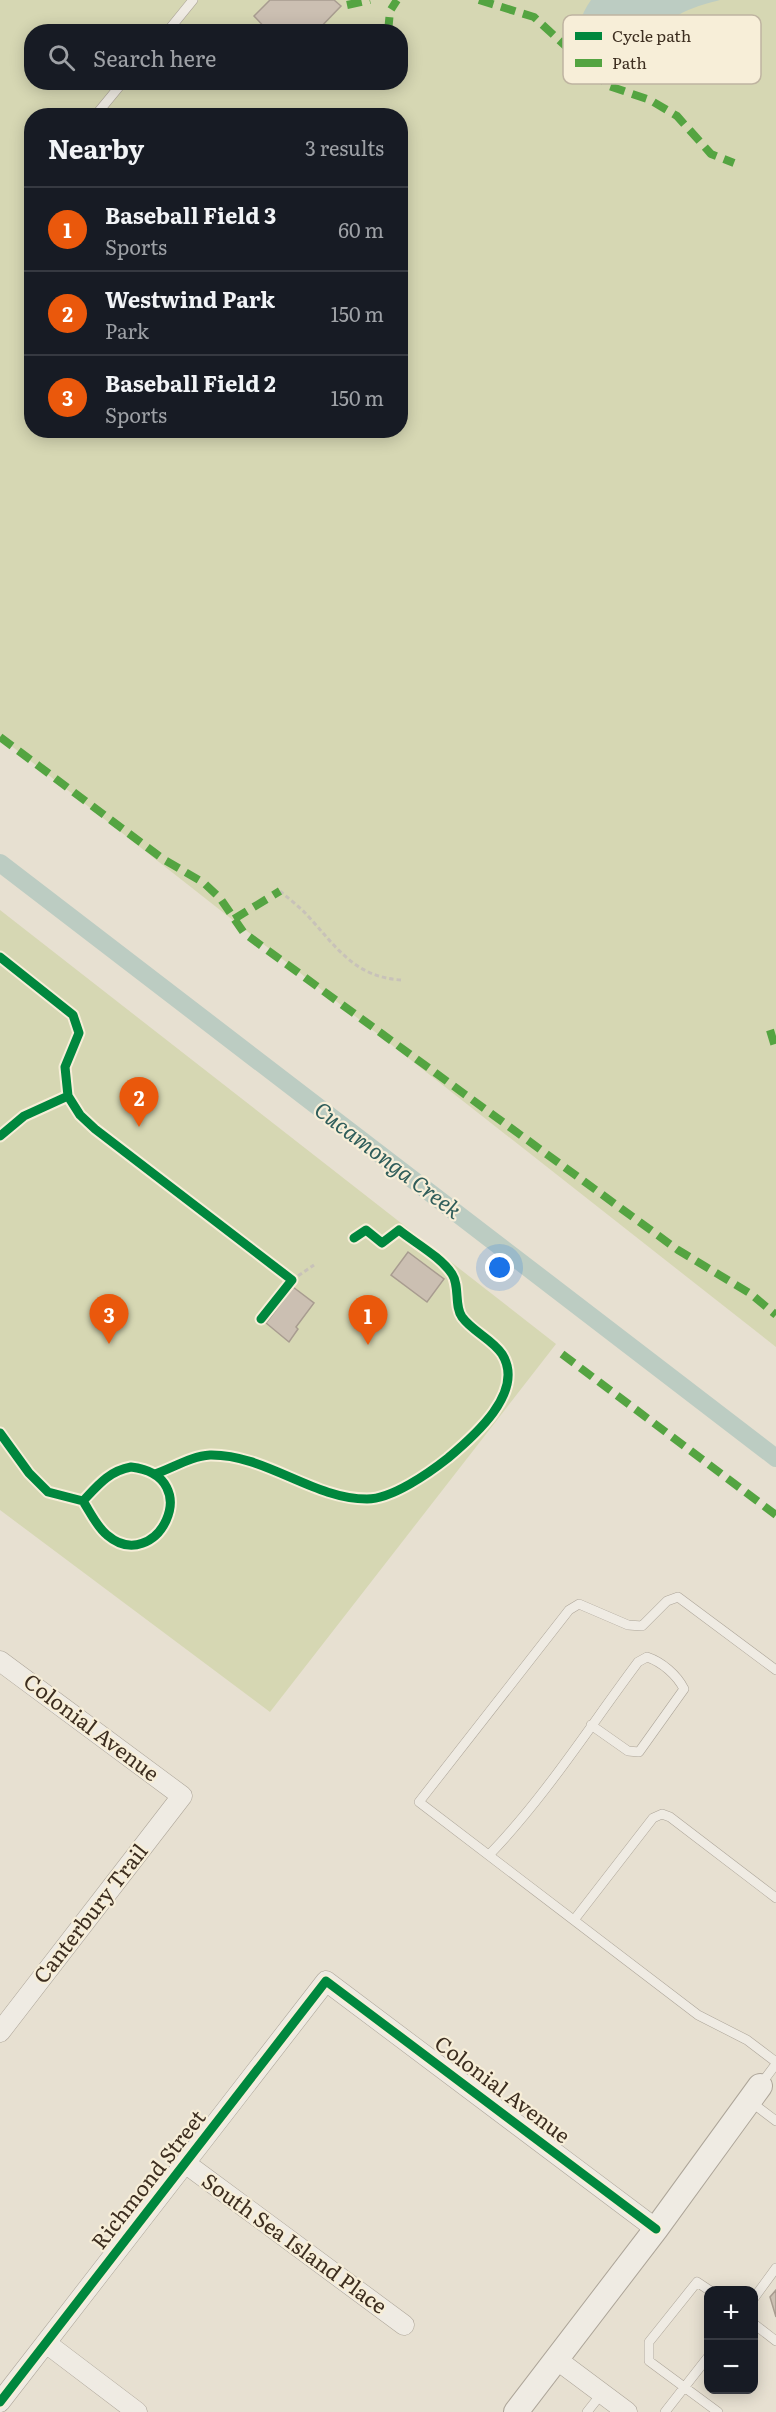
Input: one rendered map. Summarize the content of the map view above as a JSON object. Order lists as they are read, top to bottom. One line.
{"streets":{"street":["Colonial Avenue","Canterbury Trail","Richmond Street","South Sea Island Place"]},"crossings":[["Colonial Avenue","Canterbury Trail"],["Colonial Avenue","Richmond Street"],["Richmond Street","South Sea Island Place"]],"water":["Cucamonga Creek"],"legend":["Cycle path","Path"],"page":{"search":"Search here","heading":["Nearby","3 results"],"list":[{"mark":"1","name":"Baseball Field 3","note":"Sports","value":"60 m"},{"mark":"2","name":"Westwind Park","note":"Park","value":"150 m"},{"mark":"3","name":"Baseball Field 2","note":"Sports","value":"150 m"}],"pins":["2","3","1"],"map_buttons":["+","−"]}}
